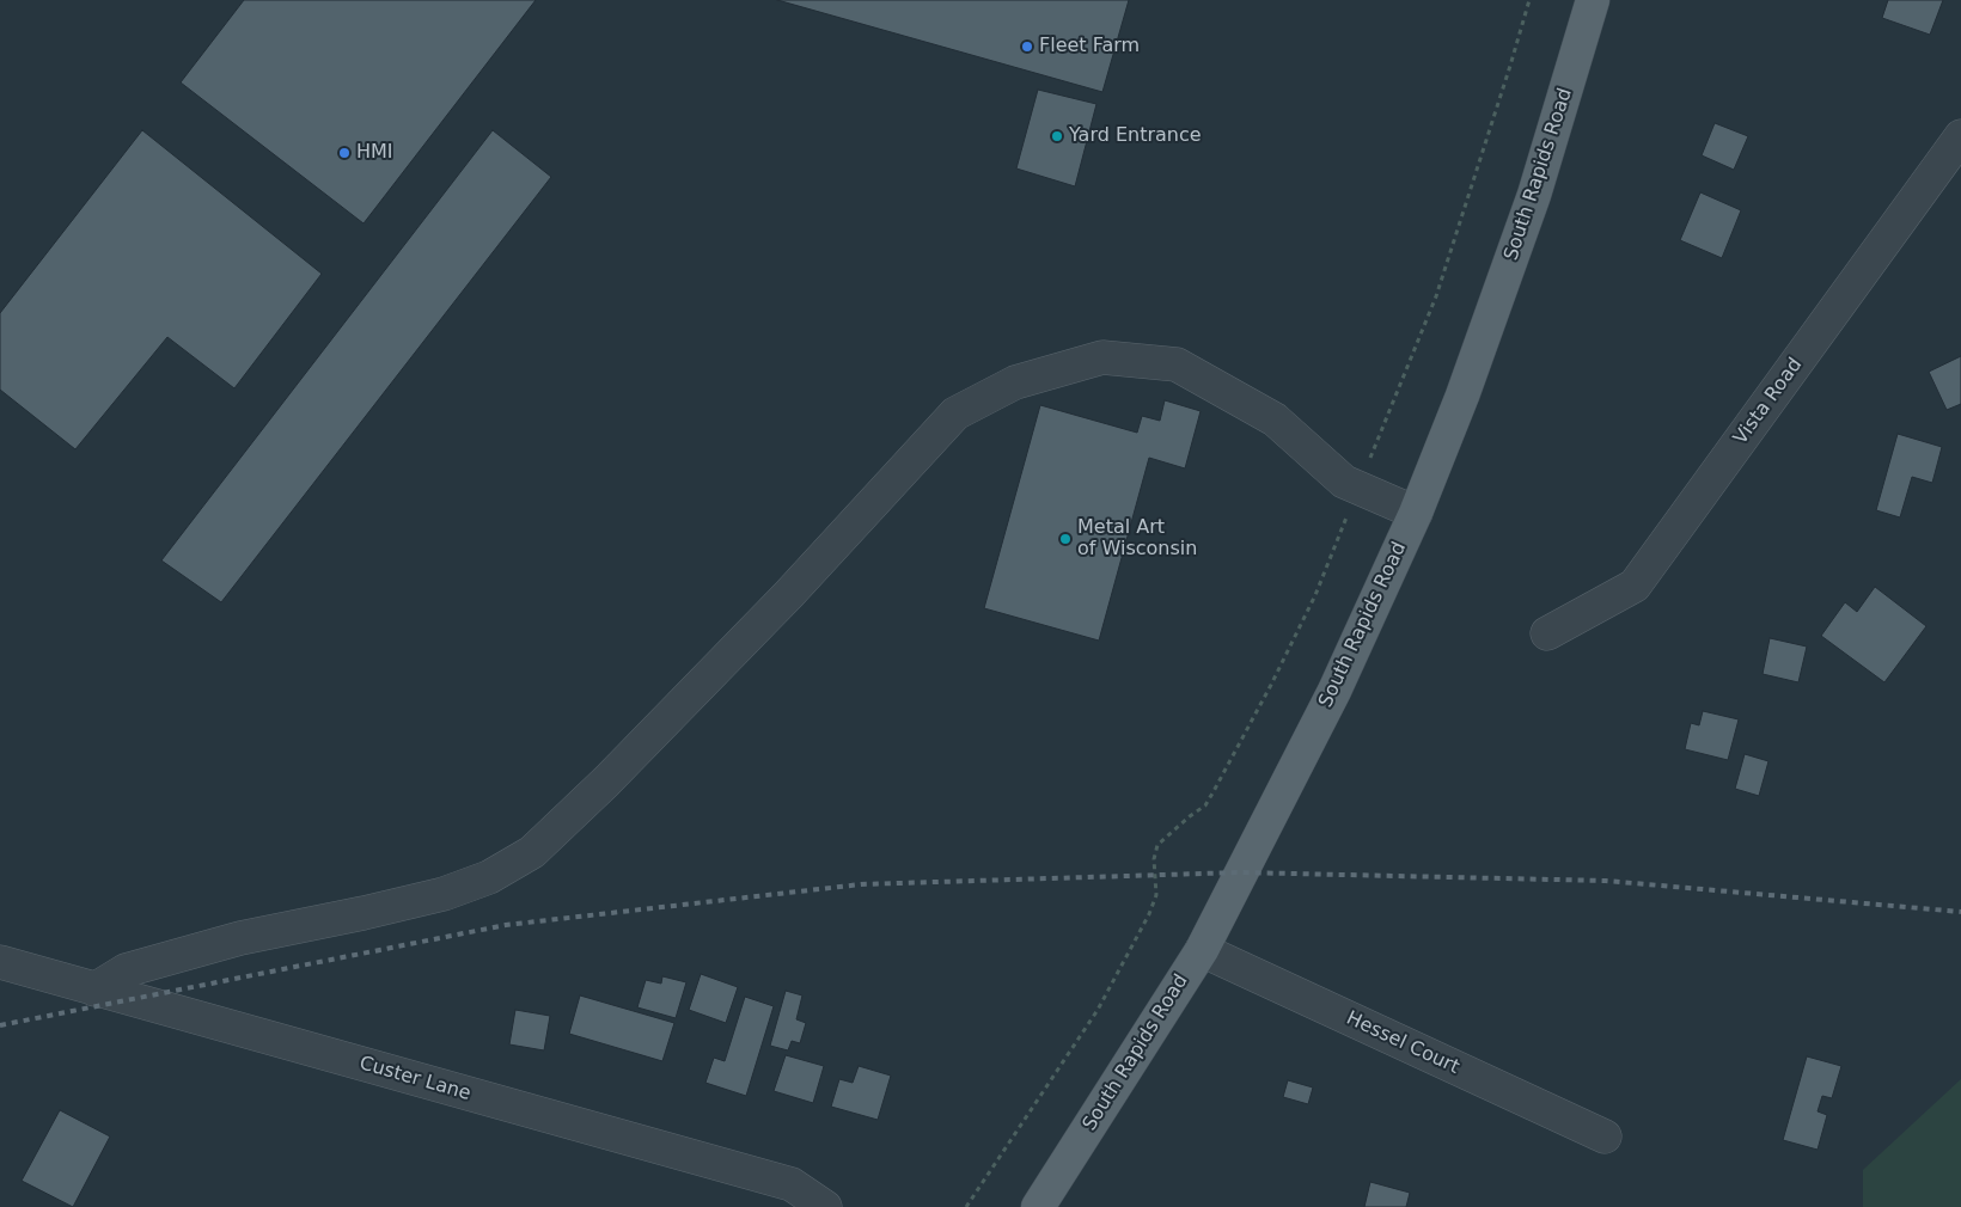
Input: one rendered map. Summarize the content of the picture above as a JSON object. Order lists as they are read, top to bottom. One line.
{"streets":{"main road":["South Rapids Road"],"street":["Vista Road","Hessel Court","Custer Lane"]},"crossings":[["South Rapids Road","Hessel Court"]],"places":["Fleet Farm","Yard Entrance","HMI","Metal Art of Wisconsin"]}
